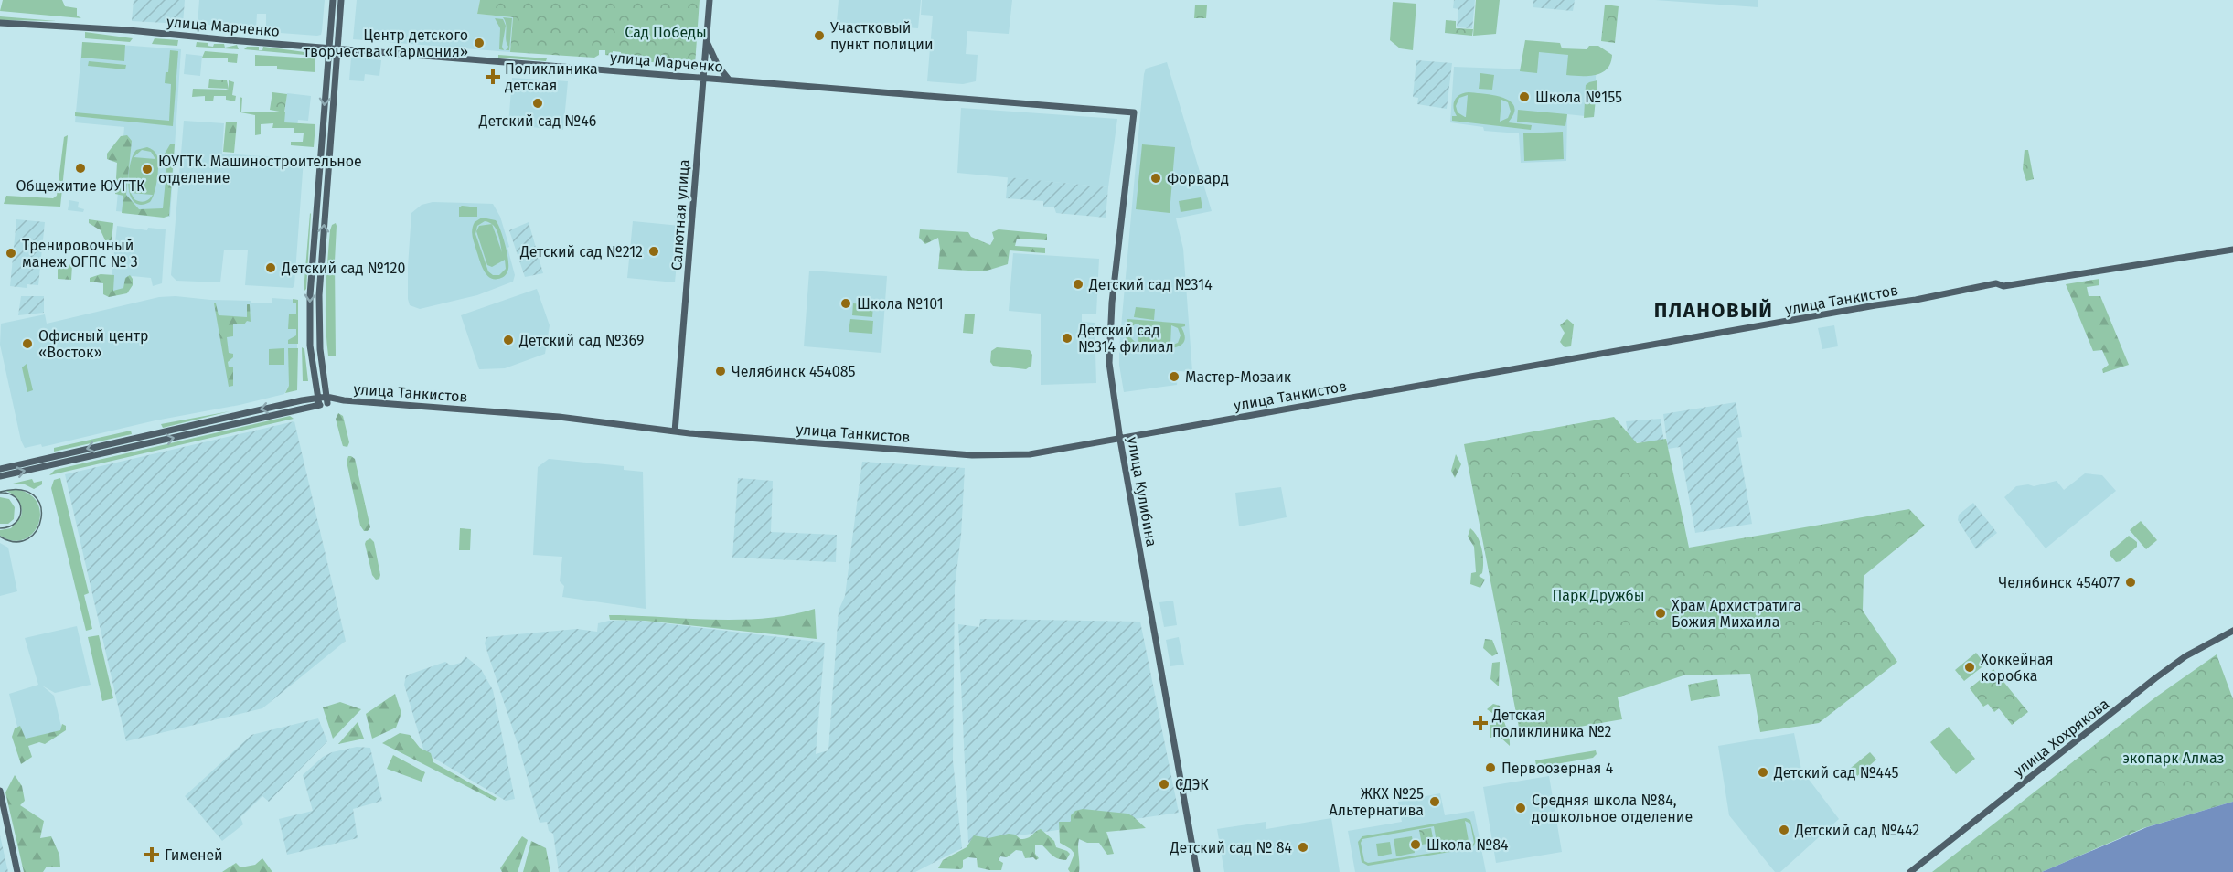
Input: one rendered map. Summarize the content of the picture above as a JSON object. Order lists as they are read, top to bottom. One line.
{"streets":{"street":["улица Марченко","Салютная улица","улица Танкистов","улица Кулибина","улица Хохрякова"]},"crossings":[["улица Марченко","Салютная улица"],["улица Марченко","улица Кулибина"],["Салютная улица","улица Танкистов"],["улица Танкистов","улица Кулибина"]],"districts":["ПЛАНОВЫЙ"],"parks":["Сад Победы","Парк Дружбы","экопарк Алмаз"],"places":{"other":["Участковый пункт полиции","Центр детского творчества «Гармония»","Школа №155","Детский сад №46","Общежитие ЮУГТК","ЮУГТК. Машиностроительное отделение","Форвард","Детский сад №212","Тренировочный манеж ОГПС № 3","Детский сад №120","Детский сад №314","Школа №101","Детский сад №314 филиал","Детский сад №369","Офисный центр «Восток»","Челябинск 454085","Мастер-Мозаик","Челябинск 454077","Храм Архистратига Божия Михаила","Хоккейная коробка","Первоозерная 4","Детский сад №445","СДЭК","ЖКХ №25 Альтернатива","Средняя школа №84, дошкольное отделение","Детский сад №442","Школа №84","Детский сад № 84"],"health":["Поликлиника детская","Детская поликлиника №2","Гименей"]}}
